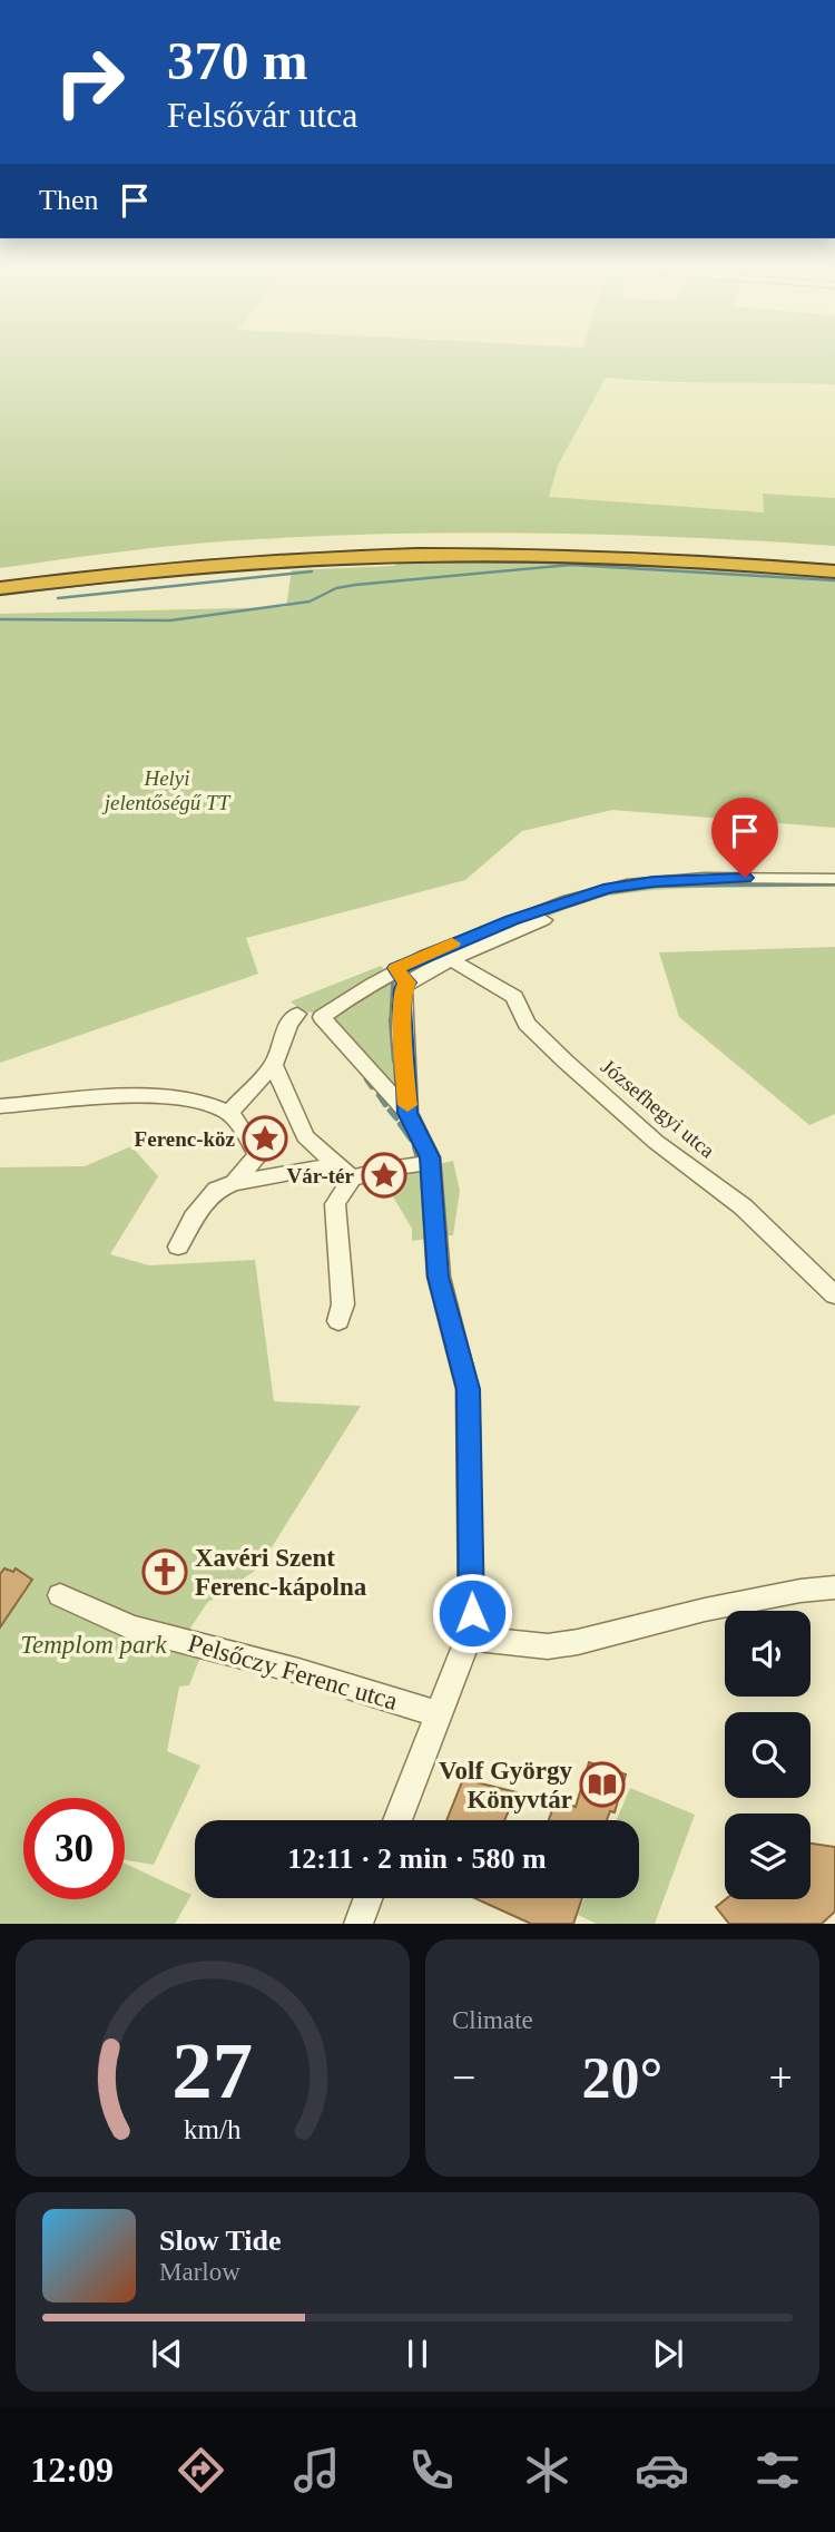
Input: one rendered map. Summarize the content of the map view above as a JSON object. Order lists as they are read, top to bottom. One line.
{"streets":{"street":["Józsefhegyi utca","Pelsőczy Ferenc utca"]},"parks":["Helyi jelentőségű TT","Templom park"],"places":{"place":["Ferenc-köz","Vár-tér"],"church":["Xavéri Szent Ferenc-kápolna"],"library":["Volf György Könyvtár"]},"page":{"turn":["370 m","Felsővár utca"],"then":"Then","limit":"30","trip":"12:11 · 2 min · 580 m","tile":"Climate","heat":["−","20°","+"],"song":["Slow Tide","Marlow"],"tabs":"12:09","gauge":["27","km/h"]}}
